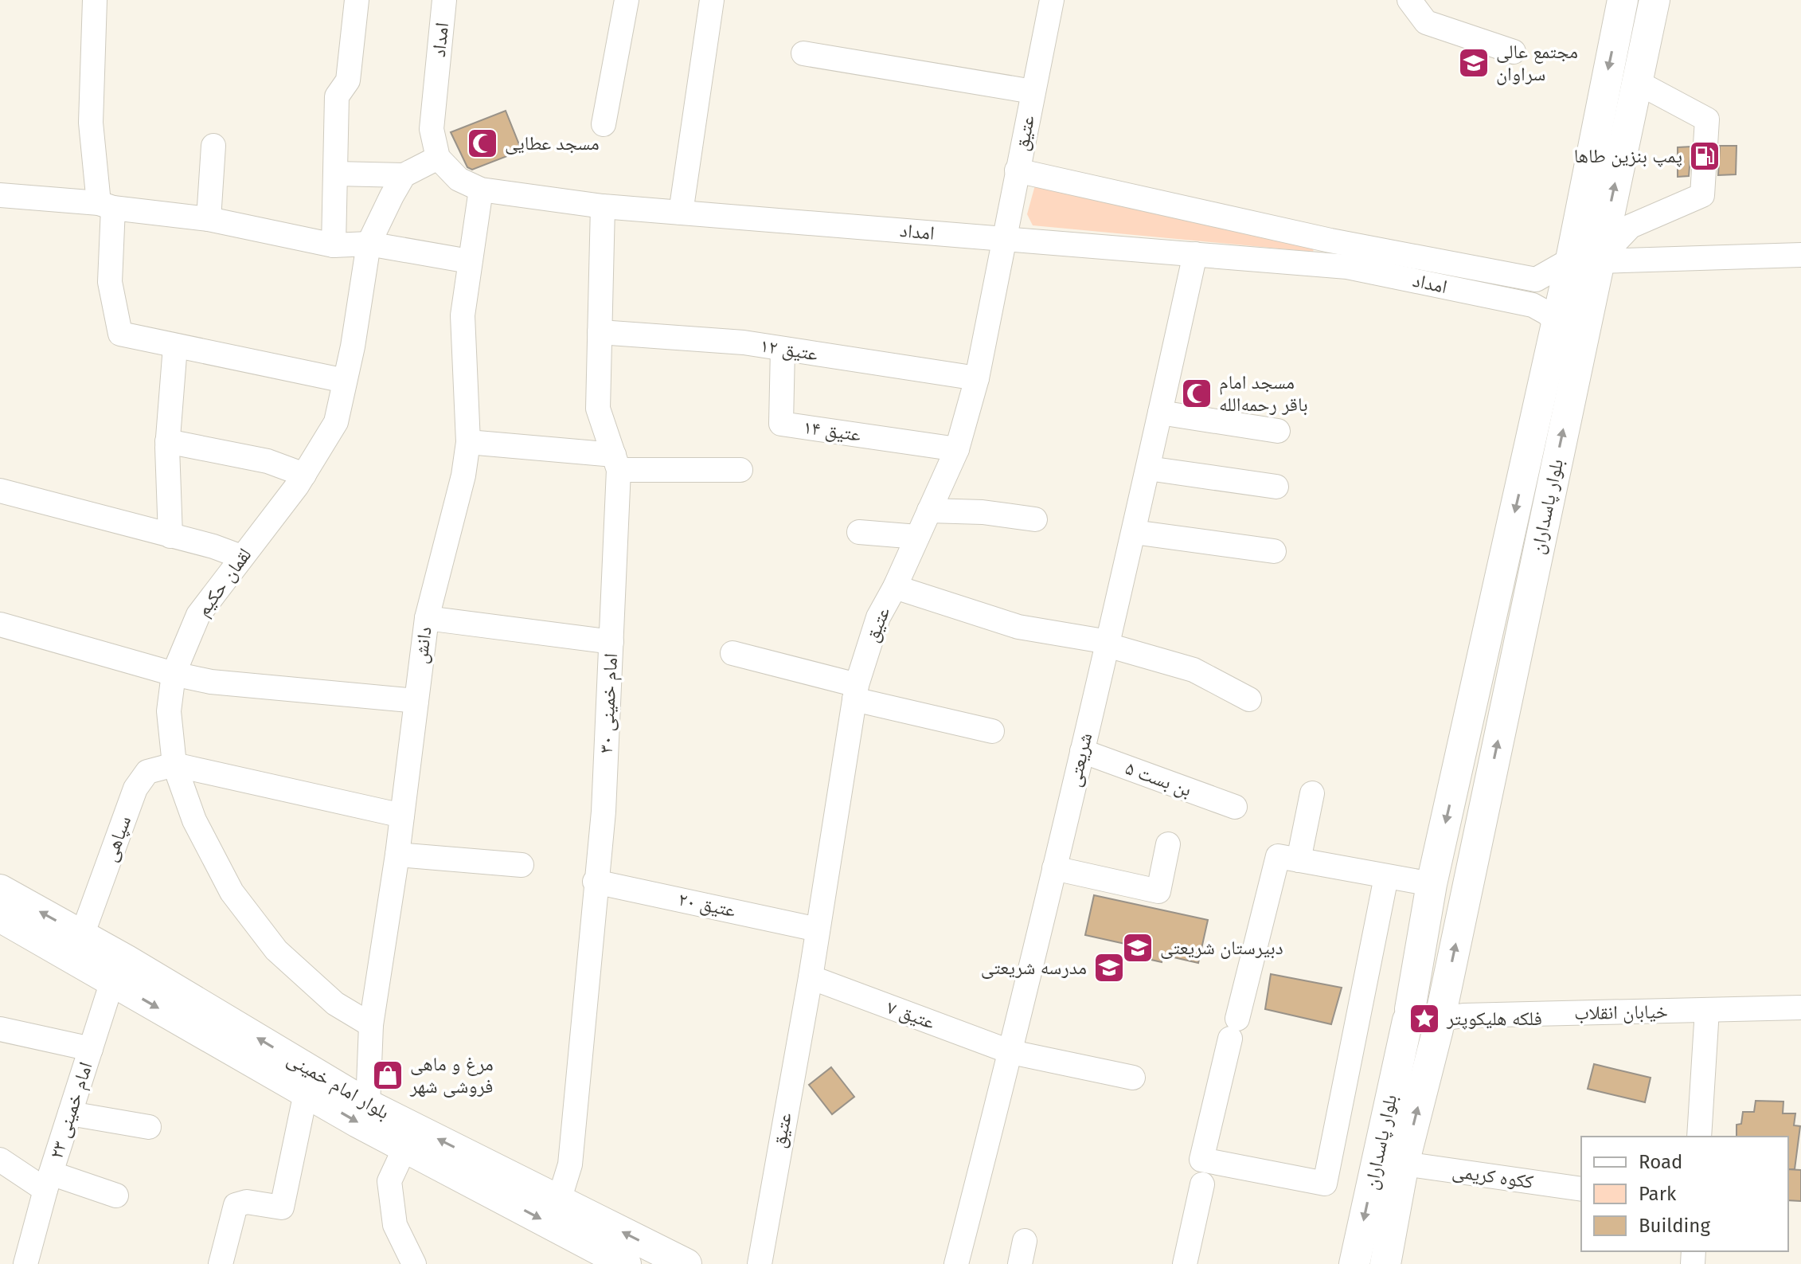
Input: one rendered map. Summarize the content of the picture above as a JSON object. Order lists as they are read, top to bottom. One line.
{"streets":{"main road":["بلوار پاسداران","بلوار امام خمینی"],"street":["امداد","عتیق","عتیق ۱۲","عتیق ۱۴","لقمان حکیم","دانش","امام خمینی ۳۰","شریعتی","بن بست ۵","سپاهی","عتیق ۲۰","خیابان انقلاب","عتیق ۷","امام خمینی ۲۳","ککوه کریمی"]},"crossings":[["امداد","عتیق"],["امداد","بلوار پاسداران"],["امداد","دانش"],["امداد","امام خمینی ۳۰"],["امداد","شریعتی"],["عتیق","عتیق ۱۲"],["عتیق","عتیق ۱۴"],["عتیق","عتیق ۲۰"],["عتیق","عتیق ۷"],["عتیق ۱۲","عتیق ۱۴"],["عتیق ۱۲","امام خمینی ۳۰"],["بلوار پاسداران","خیابان انقلاب"],["بلوار پاسداران","ککوه کریمی"],["لقمان حکیم","دانش"],["لقمان حکیم","سپاهی"],["دانش","بلوار امام خمینی"],["امام خمینی ۳۰","عتیق ۲۰"],["امام خمینی ۳۰","بلوار امام خمینی"],["شریعتی","بن بست ۵"],["شریعتی","عتیق ۷"],["سپاهی","بلوار امام خمینی"],["بلوار امام خمینی","امام خمینی ۲۳"]],"places":{"school or university":["مجتمع عالی سراوان","دبیرستان شریعتی","مدرسه شریعتی"],"mosque":["مسجد عطایی","مسجد امام باقر رحمه‌الله"],"fuel station":["پمپ بنزین طاها"],"place":["فلکه هلیکوپتر"],"shop":["مرغ و ماهی فروشی شهر"]},"legend":["Road","Park","Building"]}
